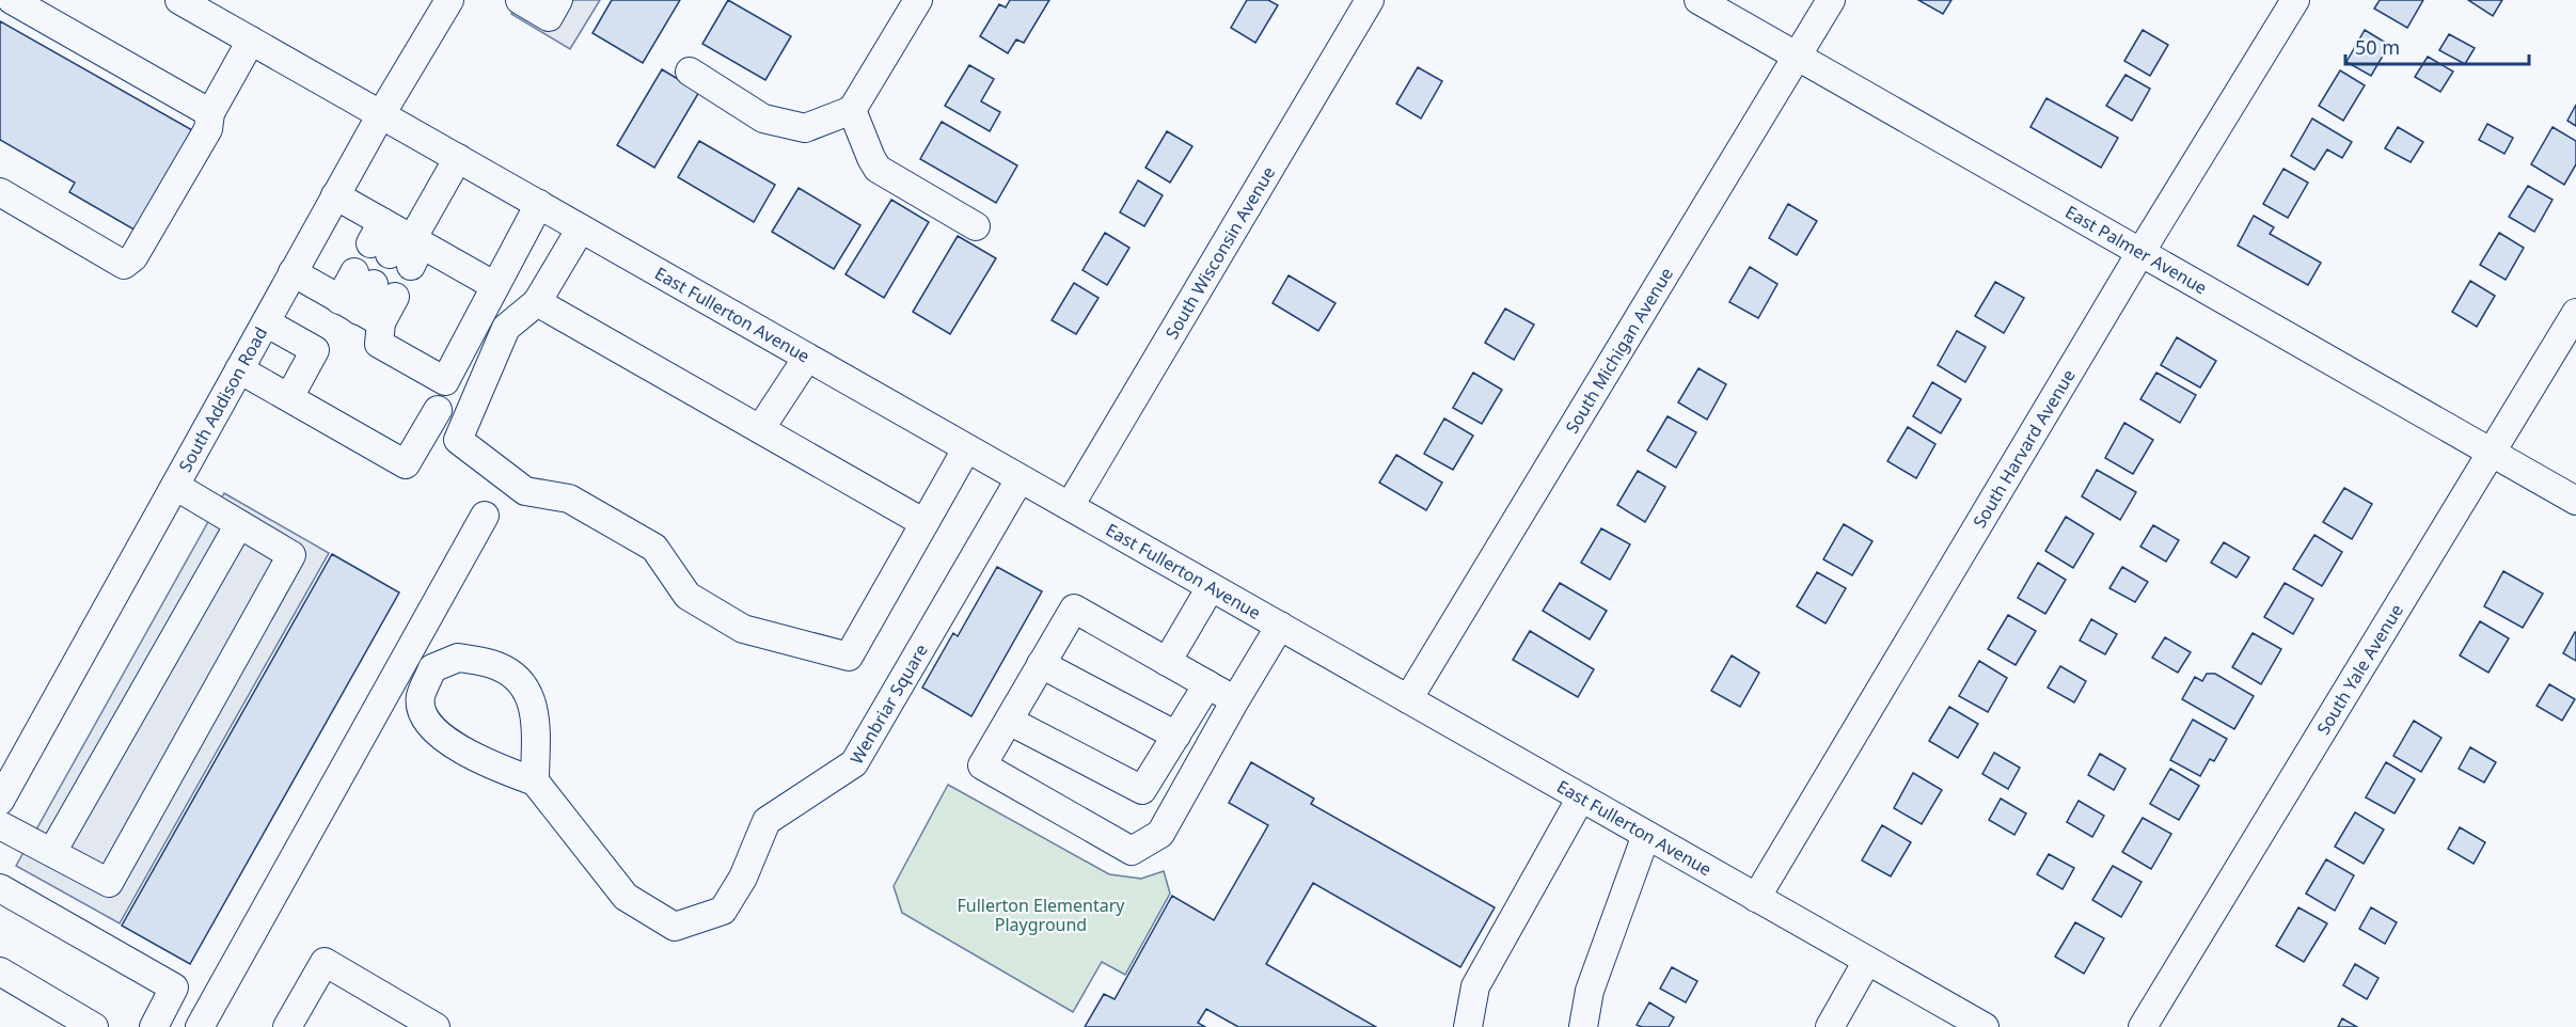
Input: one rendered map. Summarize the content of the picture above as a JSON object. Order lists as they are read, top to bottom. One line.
{"streets":{"street":["East Palmer Avenue","South Wisconsin Avenue","East Fullerton Avenue","South Michigan Avenue","South Addison Road","South Harvard Avenue","South Yale Avenue","Wenbriar Square"]},"crossings":[["East Palmer Avenue","South Michigan Avenue"],["East Palmer Avenue","South Harvard Avenue"],["East Palmer Avenue","South Yale Avenue"],["South Wisconsin Avenue","East Fullerton Avenue"],["East Fullerton Avenue","South Michigan Avenue"],["East Fullerton Avenue","South Addison Road"],["East Fullerton Avenue","South Harvard Avenue"],["East Fullerton Avenue","Wenbriar Square"]],"parks":["Fullerton Elementary Playground"],"scale_bar":"50 m"}
